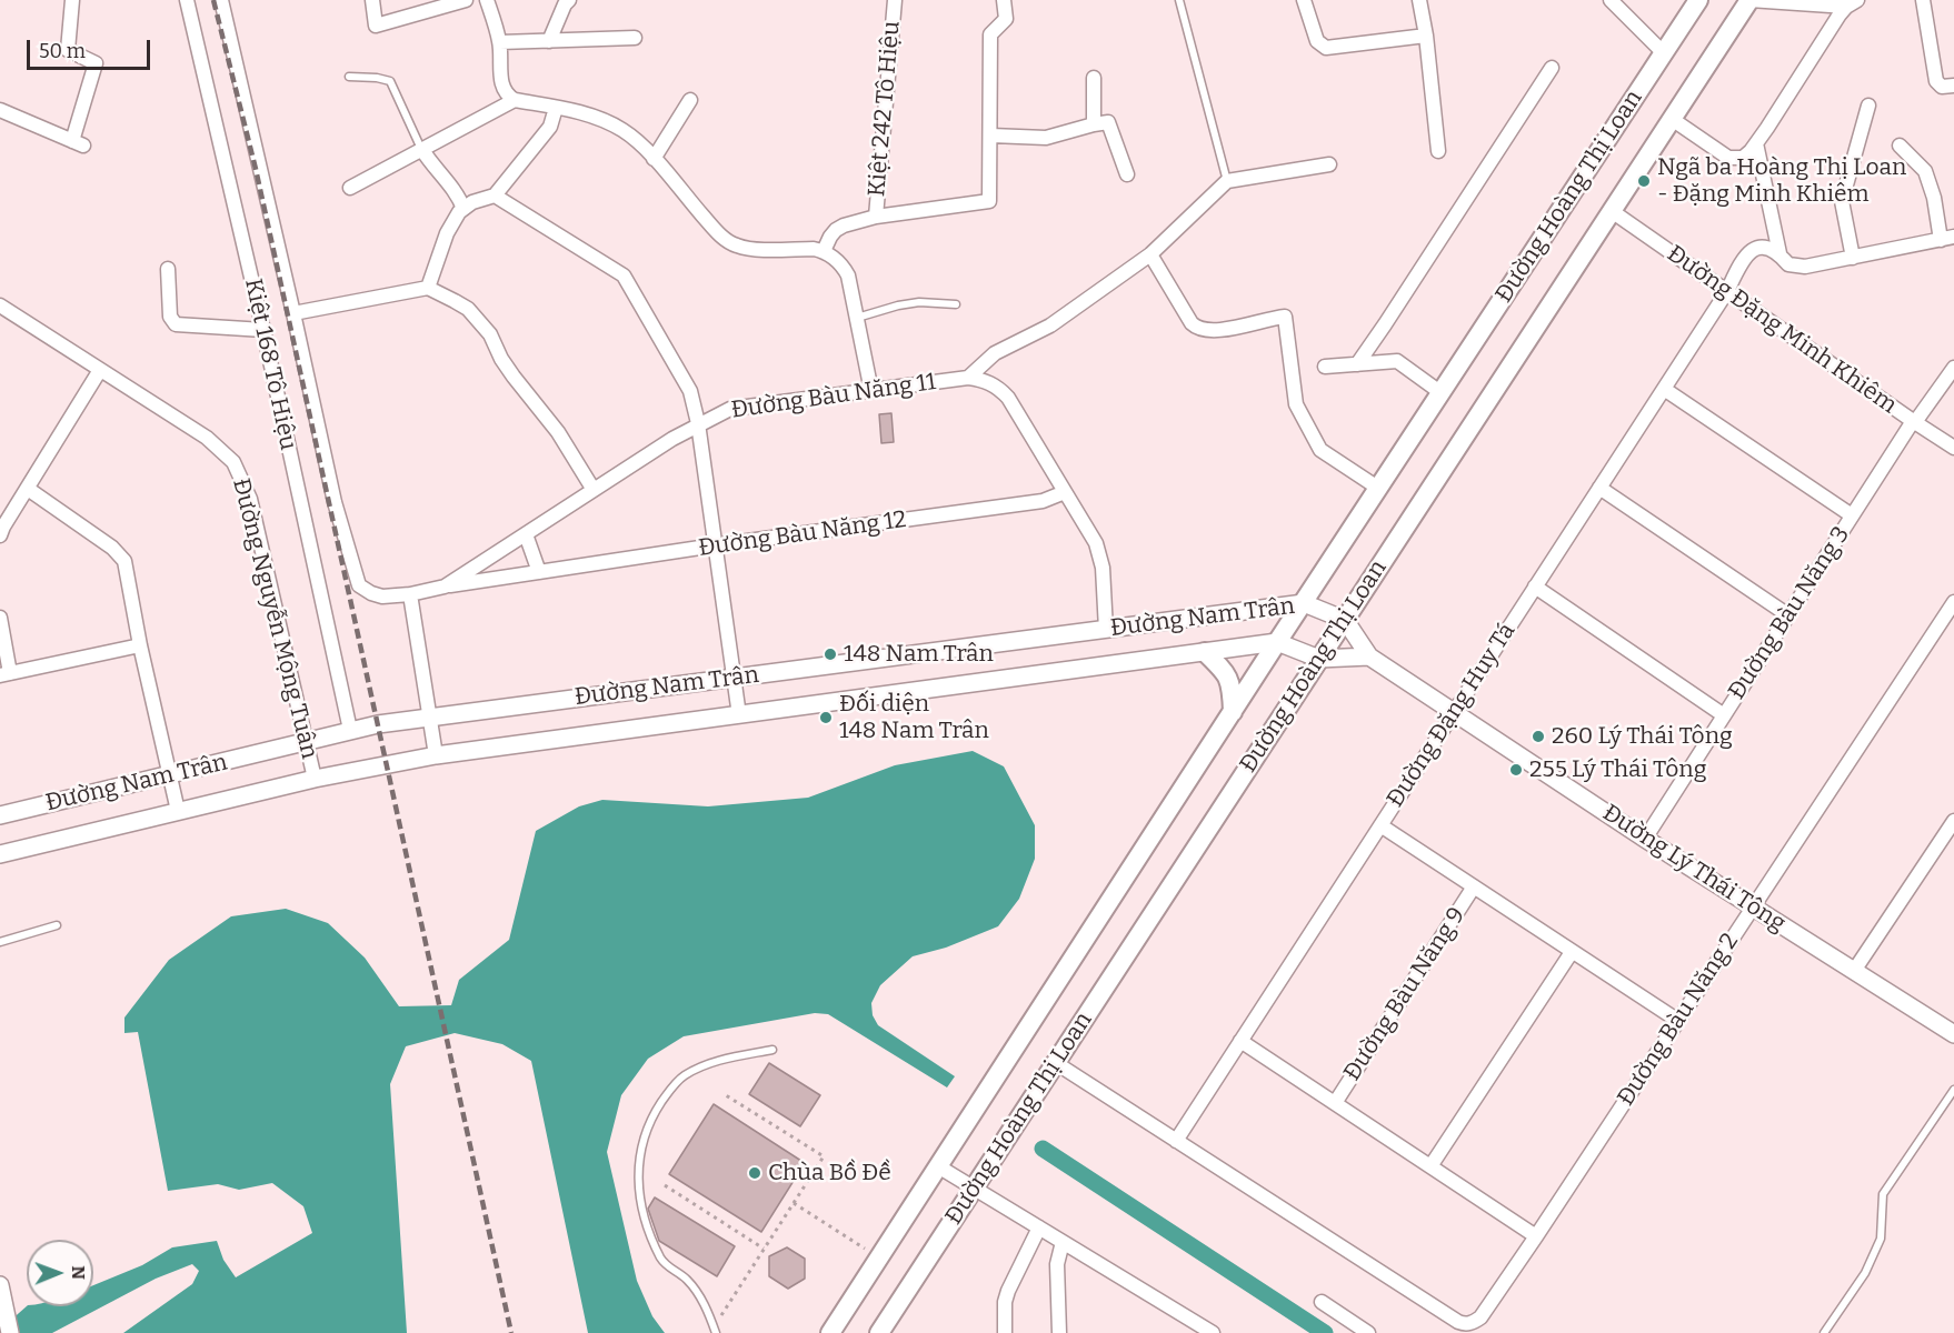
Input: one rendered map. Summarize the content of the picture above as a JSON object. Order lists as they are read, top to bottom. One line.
{"streets":{"main road":["Đường Hoàng Thị Loan"],"street":["Kiệt 242 Tô Hiệu","Đường Đặng Minh Khiêm","Kiệt 168 Tô Hiệu","Đường Bàu Năng 11","Đường Bàu Năng 12","Đường Bàu Năng 3","Đường Nam Trân","Đường Nguyễn Mộng Tuân","Đường Đặng Huy Tá","Đường Lý Thái Tông","Đường Bàu Năng 9","Đường Bàu Năng 2"]},"crossings":[["Đường Hoàng Thị Loan","Đường Đặng Minh Khiêm"],["Đường Hoàng Thị Loan","Đường Nam Trân"],["Đường Đặng Minh Khiêm","Đường Bàu Năng 3"],["Đường Đặng Minh Khiêm","Đường Đặng Huy Tá"],["Kiệt 168 Tô Hiệu","Đường Nam Trân"],["Đường Bàu Năng 11","Đường Bàu Năng 12"],["Đường Bàu Năng 11","Đường Nam Trân"],["Đường Bàu Năng 3","Đường Lý Thái Tông"],["Đường Nam Trân","Đường Nguyễn Mộng Tuân"],["Đường Nam Trân","Đường Lý Thái Tông"],["Đường Đặng Huy Tá","Đường Lý Thái Tông"],["Đường Đặng Huy Tá","Đường Bàu Năng 2"],["Đường Lý Thái Tông","Đường Bàu Năng 2"]],"places":["Ngã ba Hoàng Thị Loan - Đặng Minh Khiêm","148 Nam Trân","Đối diện 148 Nam Trân","260 Lý Thái Tông","255 Lý Thái Tông","Chùa Bồ Đề"],"scale_bar":"50 m","north":"right"}
